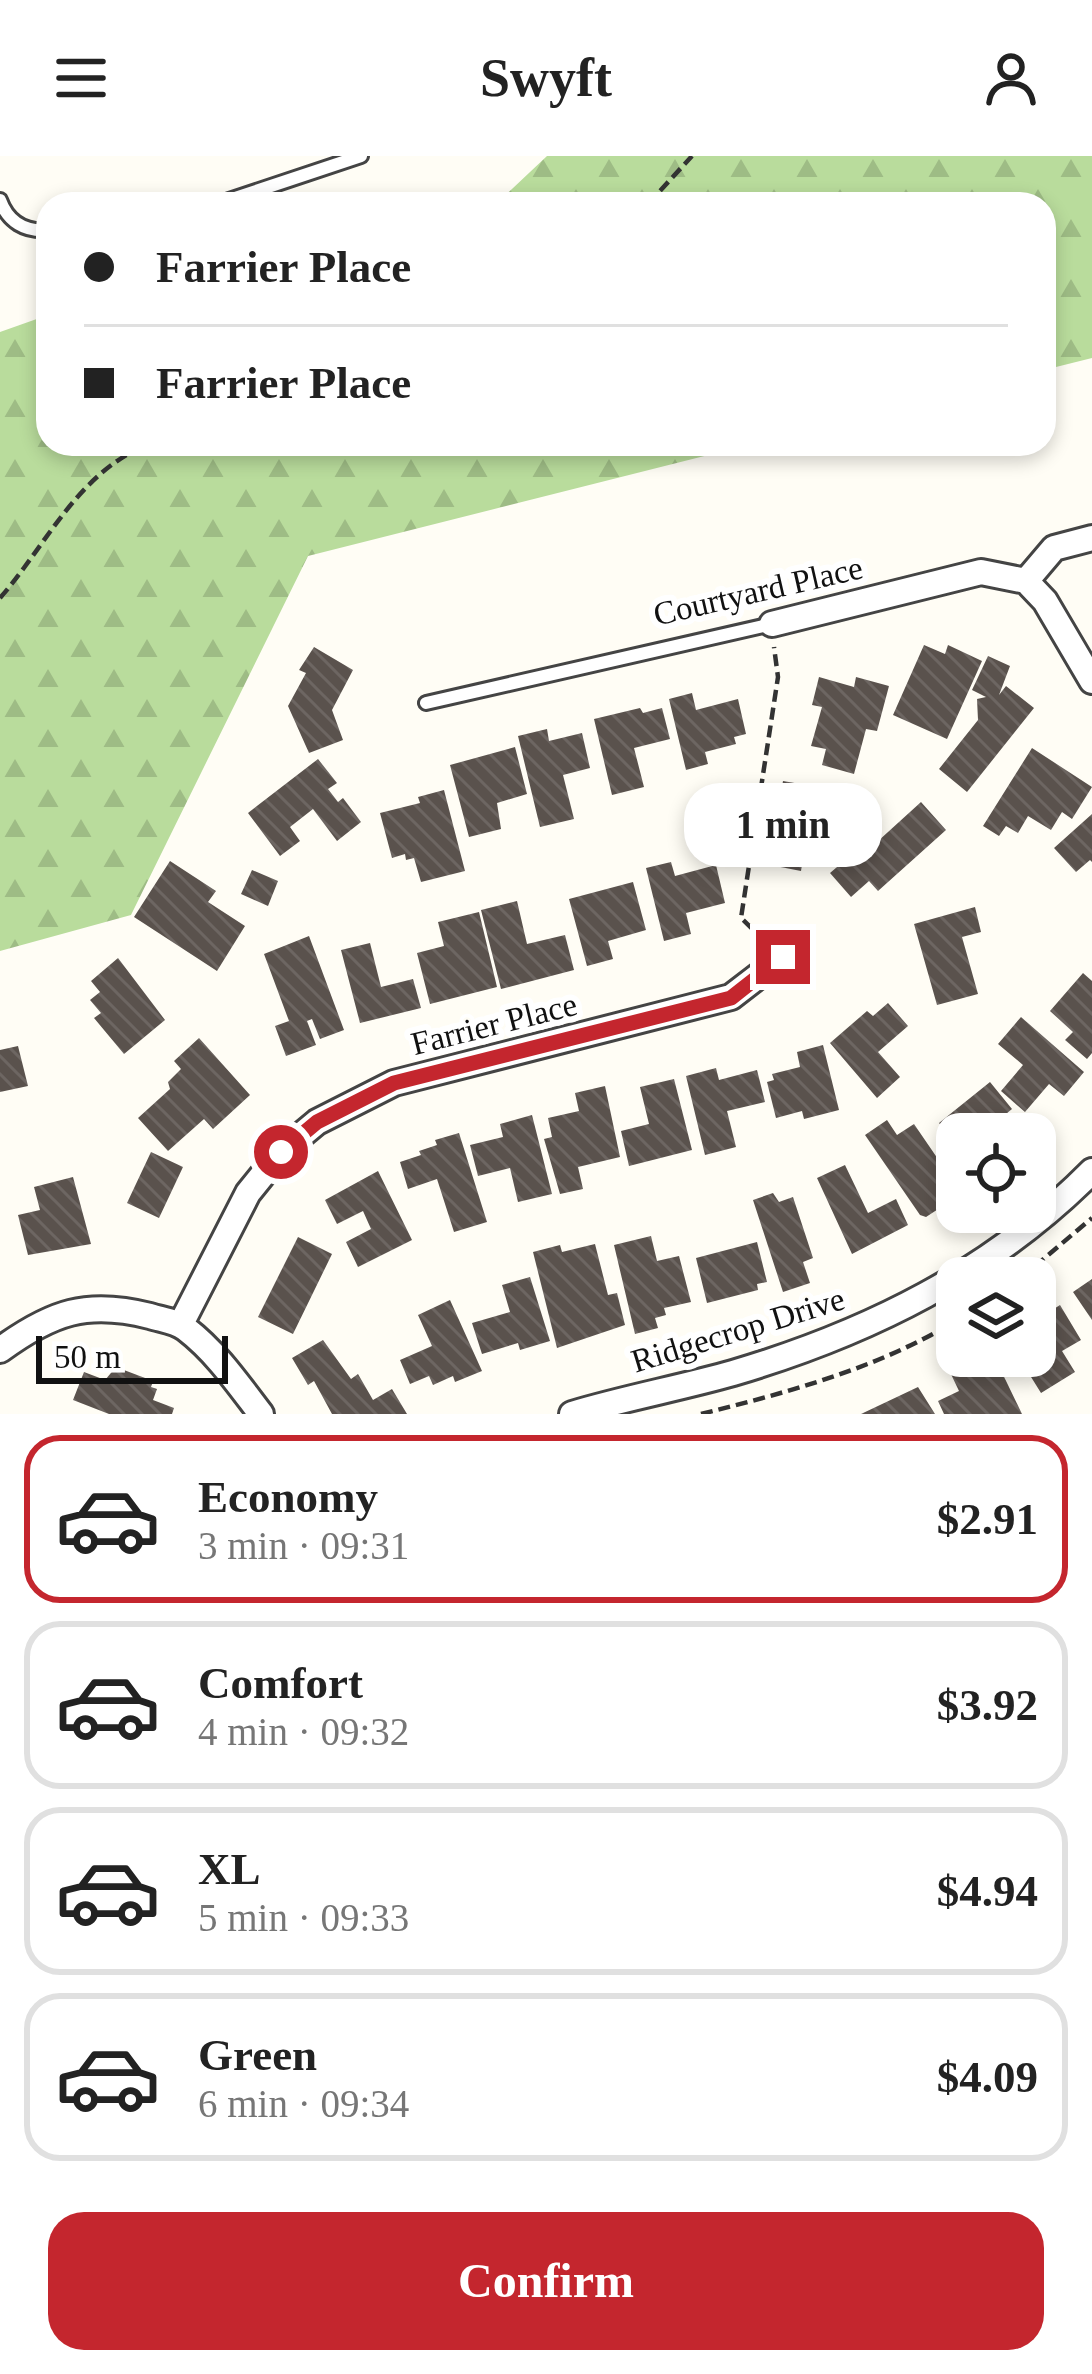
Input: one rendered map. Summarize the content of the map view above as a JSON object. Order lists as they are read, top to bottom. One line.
{"streets":{"street":["Courtyard Place","Farrier Place","Ridgecrop Drive"]},"scale_bar":"50 m","page":{"header":"Swyft","banner":["Farrier Place","Farrier Place"],"bubble":"1 min","scale":"50 m","list":[{"name":"Economy","note":"3 min · 09:31","value":"$2.91"},{"name":"Comfort","note":"4 min · 09:32","value":"$3.92"},{"name":"XL","note":"5 min · 09:33","value":"$4.94"},{"name":"Green","note":"6 min · 09:34","value":"$4.09"}],"buttons":"Confirm"}}
